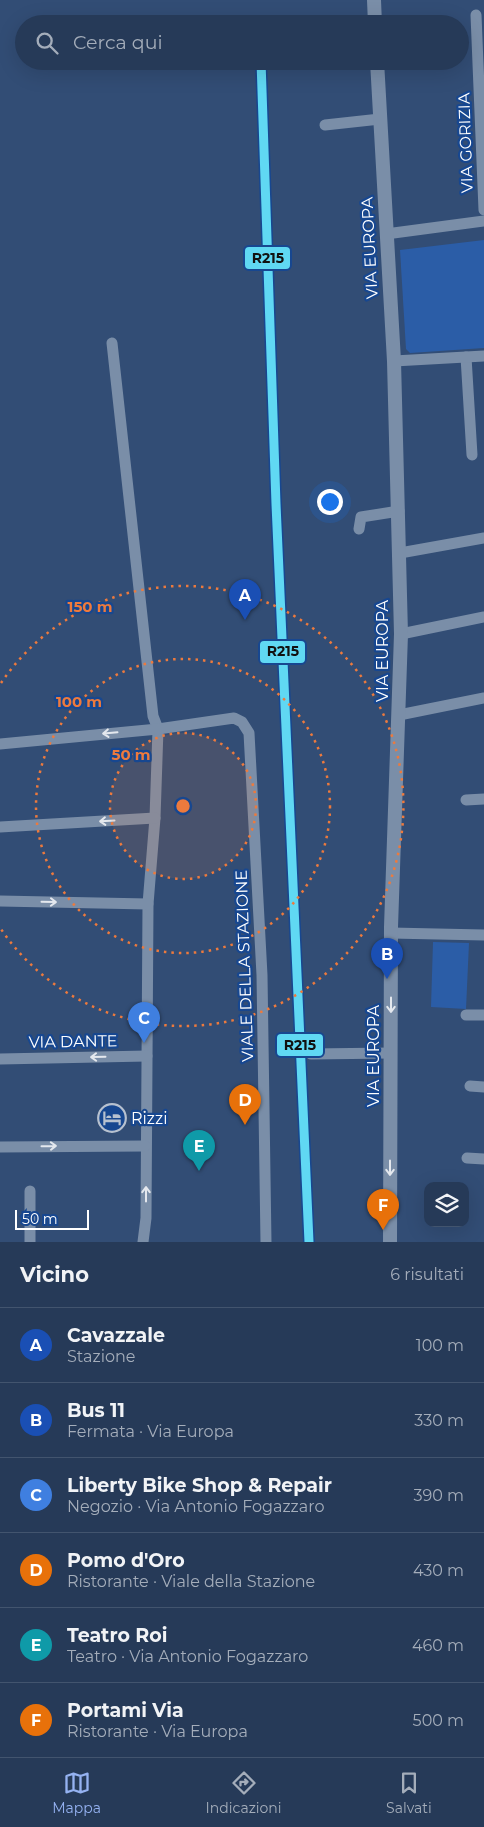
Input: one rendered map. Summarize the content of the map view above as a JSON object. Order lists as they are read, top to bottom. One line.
{"streets":{"street":["VIA GORIZIA","VIA EUROPA","VIALE DELLA STAZIONE","VIA DANTE"]},"places":{"hotel":["Rizzi"]},"lines":["transit line R215"],"scale_bar":"50 m","page":{"search":"Cerca qui","pins":["A","B","C","D","E","F"],"scale":"50 m","heading":["Vicino","6 risultati"],"list":[{"mark":"A","name":"Cavazzale","note":"Stazione","value":"100 m"},{"mark":"B","name":"Bus 11","note":"Fermata · Via Europa","value":"330 m"},{"mark":"C","name":"Liberty Bike Shop & Repair","note":"Negozio · Via Antonio Fogazzaro","value":"390 m"},{"mark":"D","name":"Pomo d'Oro","note":"Ristorante · Viale della Stazione","value":"430 m"},{"mark":"E","name":"Teatro Roi","note":"Teatro · Via Antonio Fogazzaro","value":"460 m"},{"mark":"F","name":"Portami Via","note":"Ristorante · Via Europa","value":"500 m"}],"nav":["Mappa","Indicazioni","Salvati"]},"rings":["150 m","100 m","50 m"]}
